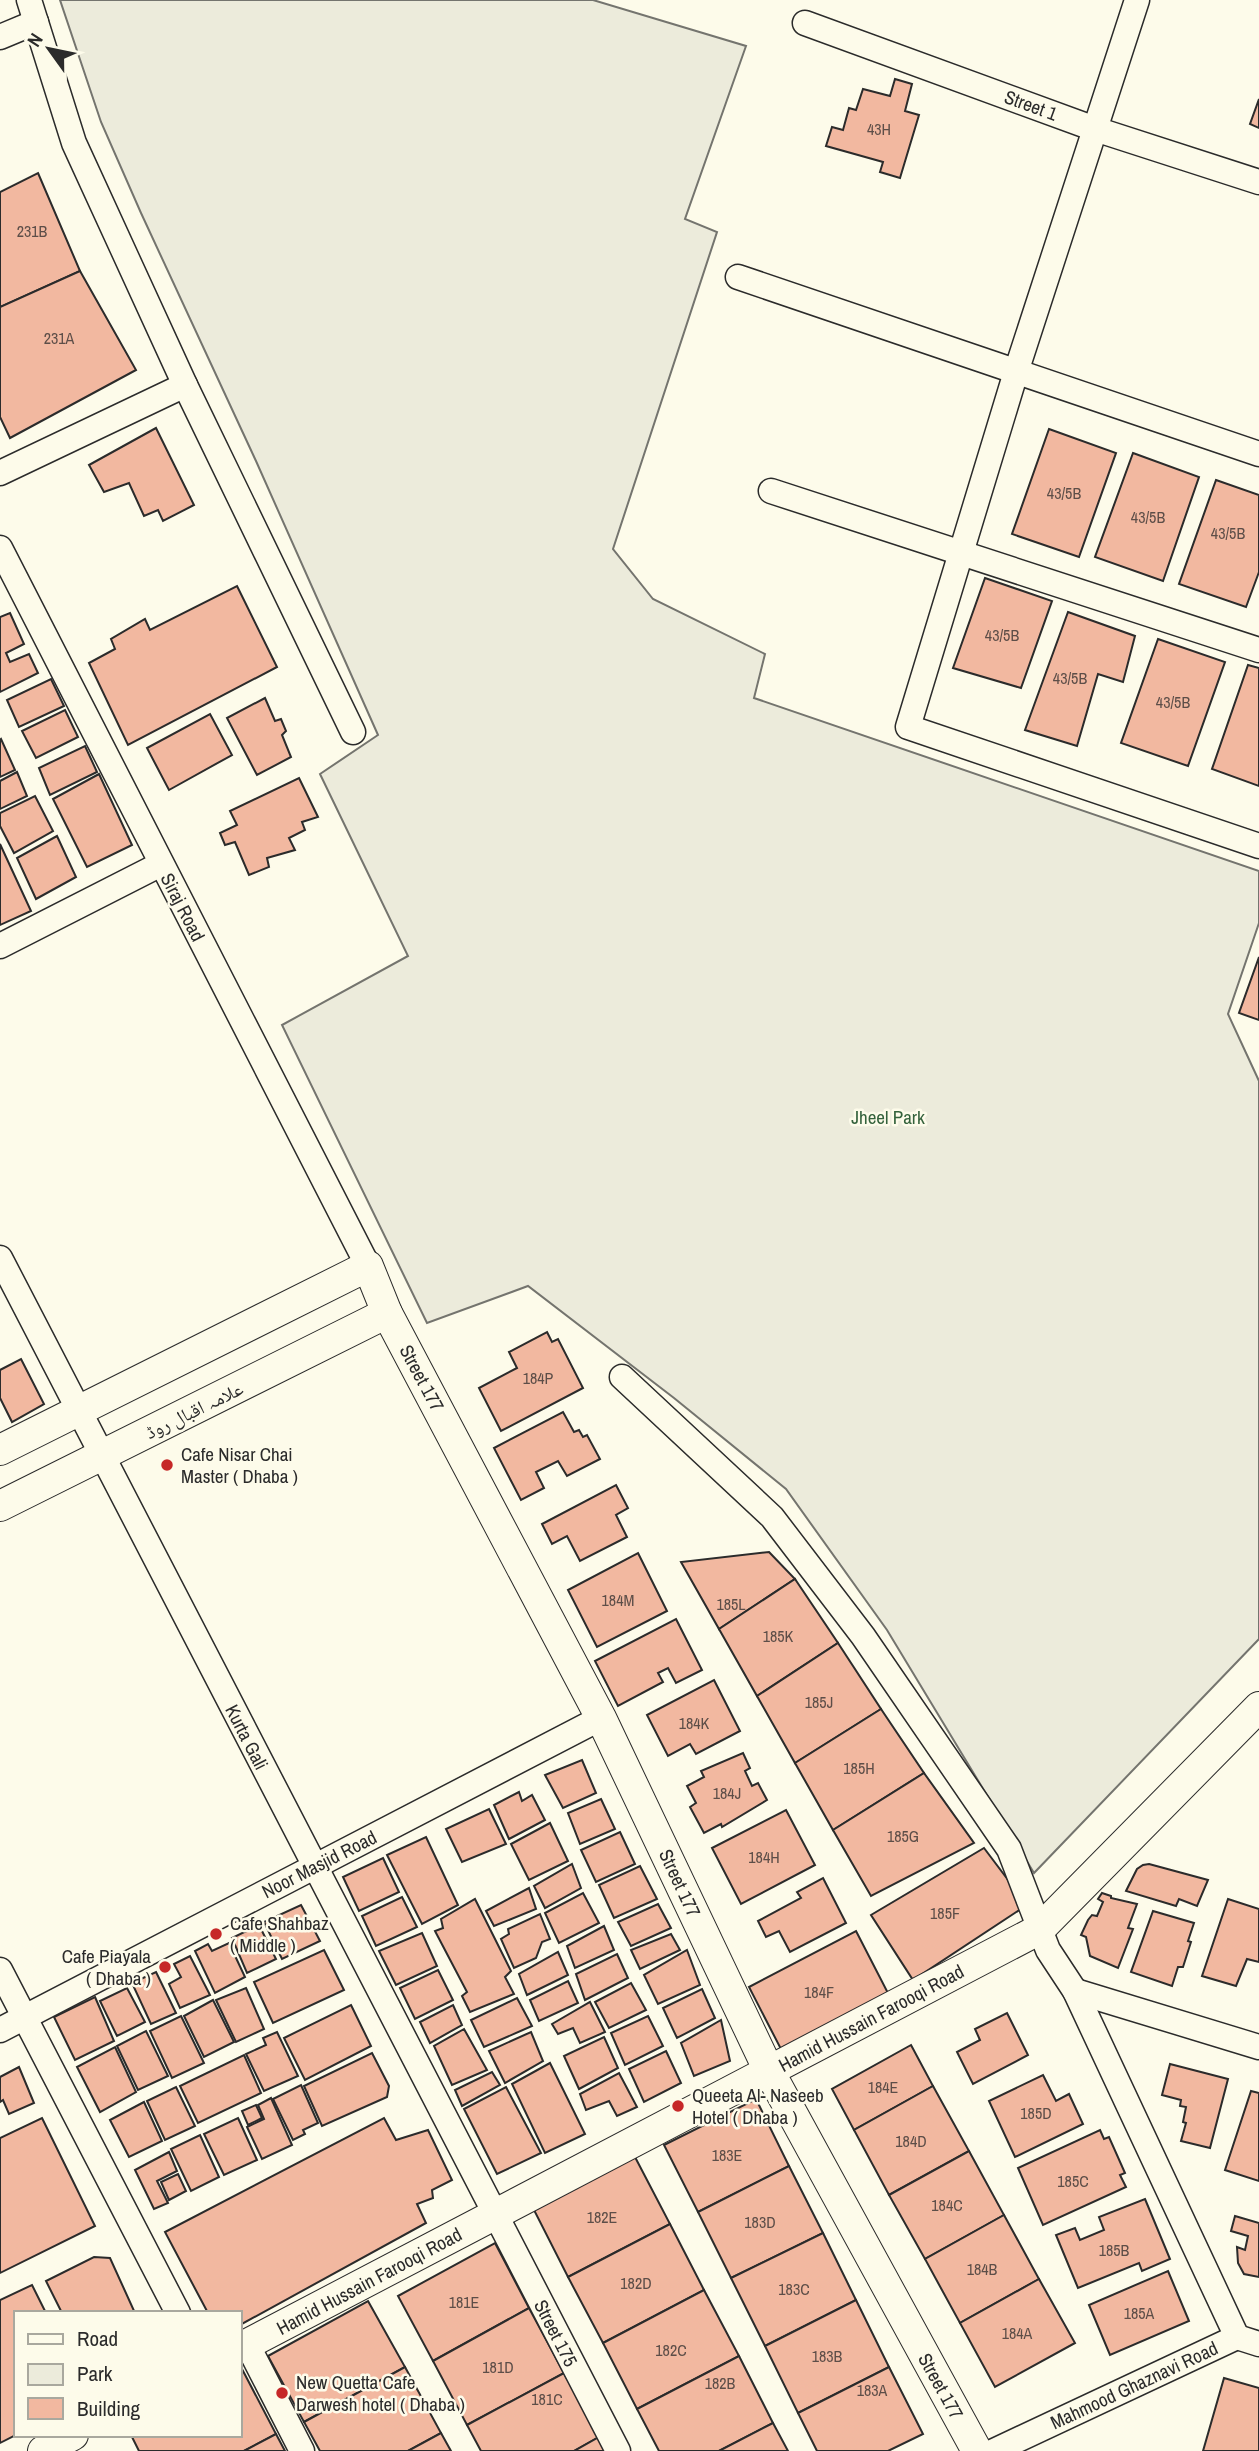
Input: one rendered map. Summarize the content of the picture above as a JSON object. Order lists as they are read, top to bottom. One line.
{"streets":{"street":["Street 1","Siraj Road","Street 177","علامہ اقبال روڈ","Kurta Gali","Noor Masjid Road","Hamid Hussain Farooqi Road","Street 175","Mahmood Ghaznavi Road"]},"crossings":[["Siraj Road","Street 177"],["Street 177","علامہ اقبال روڈ"],["Street 177","Noor Masjid Road"],["Street 177","Hamid Hussain Farooqi Road"],["علامہ اقبال روڈ","Kurta Gali"],["Kurta Gali","Noor Masjid Road"],["Kurta Gali","Hamid Hussain Farooqi Road"],["Kurta Gali","Street 175"],["Hamid Hussain Farooqi Road","Street 175"]],"parks":["Jheel Park"],"places":["Cafe Nisar Chai Master ( Dhaba )","Cafe Shahbaz ( Middle )","Cafe Piayala ( Dhaba )","Queeta Al- Naseeb Hotel ( Dhaba )","New Quetta Cafe Darwesh hotel ( Dhaba )"],"house_numbers":["43H","231B","231A","43/5B","43/5B","43/5B","43/5B","43/5B","43/5B","184P","184M","185L","185K","185J","184K","185H","184J","185G","184H","185F","184F","184E","185D","184D","183E","185C","184C","182E","183D","185B","184B","182D","183C","181E","185A","184A","182C","183B","181D","182B","183A","181C"],"legend":["Road","Park","Building"],"north":"top left"}
